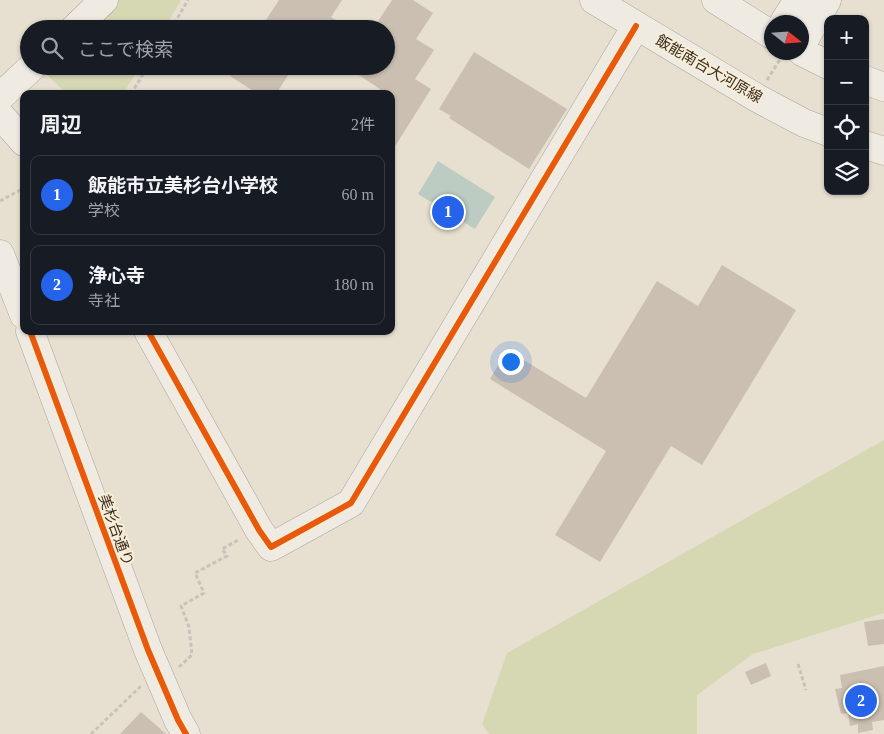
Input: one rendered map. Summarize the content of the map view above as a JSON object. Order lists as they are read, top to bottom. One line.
{"streets":{"street":["飯能南台大河原線","美杉台通り"]},"north":"right","page":{"map_buttons":["+","−"],"search":"ここで検索","heading":["周辺","2件"],"list":[{"mark":"1","name":"飯能市立美杉台小学校","note":"学校","value":"60 m"},{"mark":"2","name":"浄心寺","note":"寺社","value":"180 m"}],"pins":["1","2"]}}
